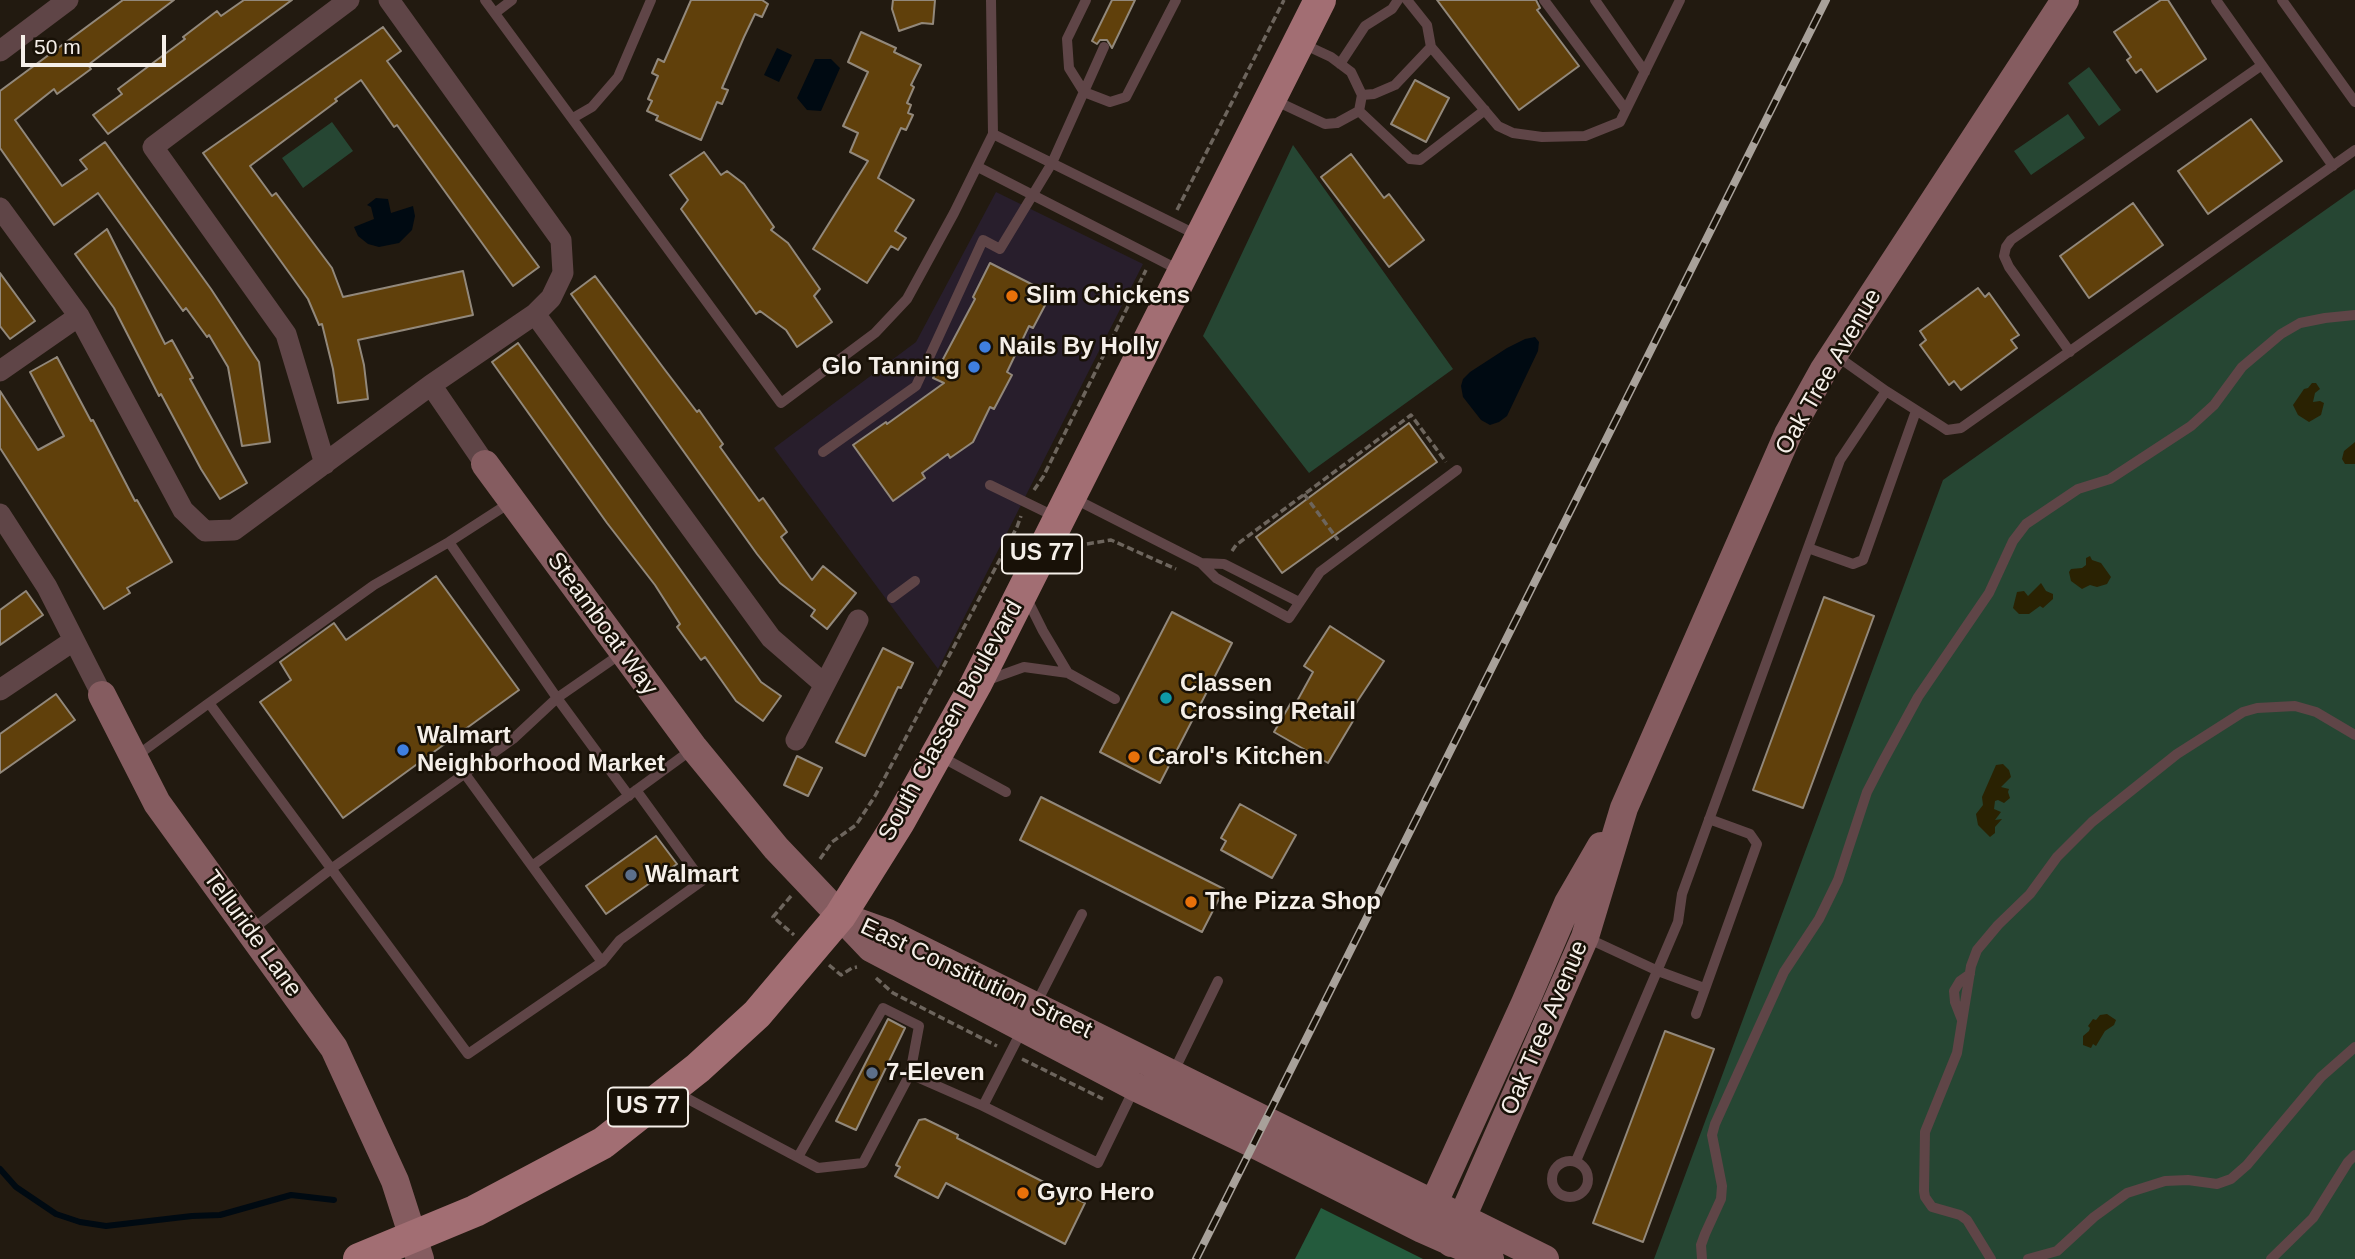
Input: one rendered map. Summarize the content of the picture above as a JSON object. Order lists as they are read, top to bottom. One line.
{"streets":{"main road":["US 77","South Classen Boulevard"],"street":["Oak Tree Avenue","Steamboat Way","Telluride Lane","East Constitution Street"]},"crossings":[["Oak Tree Avenue","East Constitution Street"],["US 77","South Classen Boulevard"],["US 77","Telluride Lane"],["Steamboat Way","South Classen Boulevard"],["Steamboat Way","East Constitution Street"],["South Classen Boulevard","Telluride Lane"],["South Classen Boulevard","East Constitution Street"]],"places":["Slim Chickens","Nails By Holly","Glo Tanning","Classen Crossing Retail","Walmart Neighborhood Market","Carol's Kitchen","Walmart","The Pizza Shop","7-Eleven","Gyro Hero"],"scale_bar":"50 m"}
